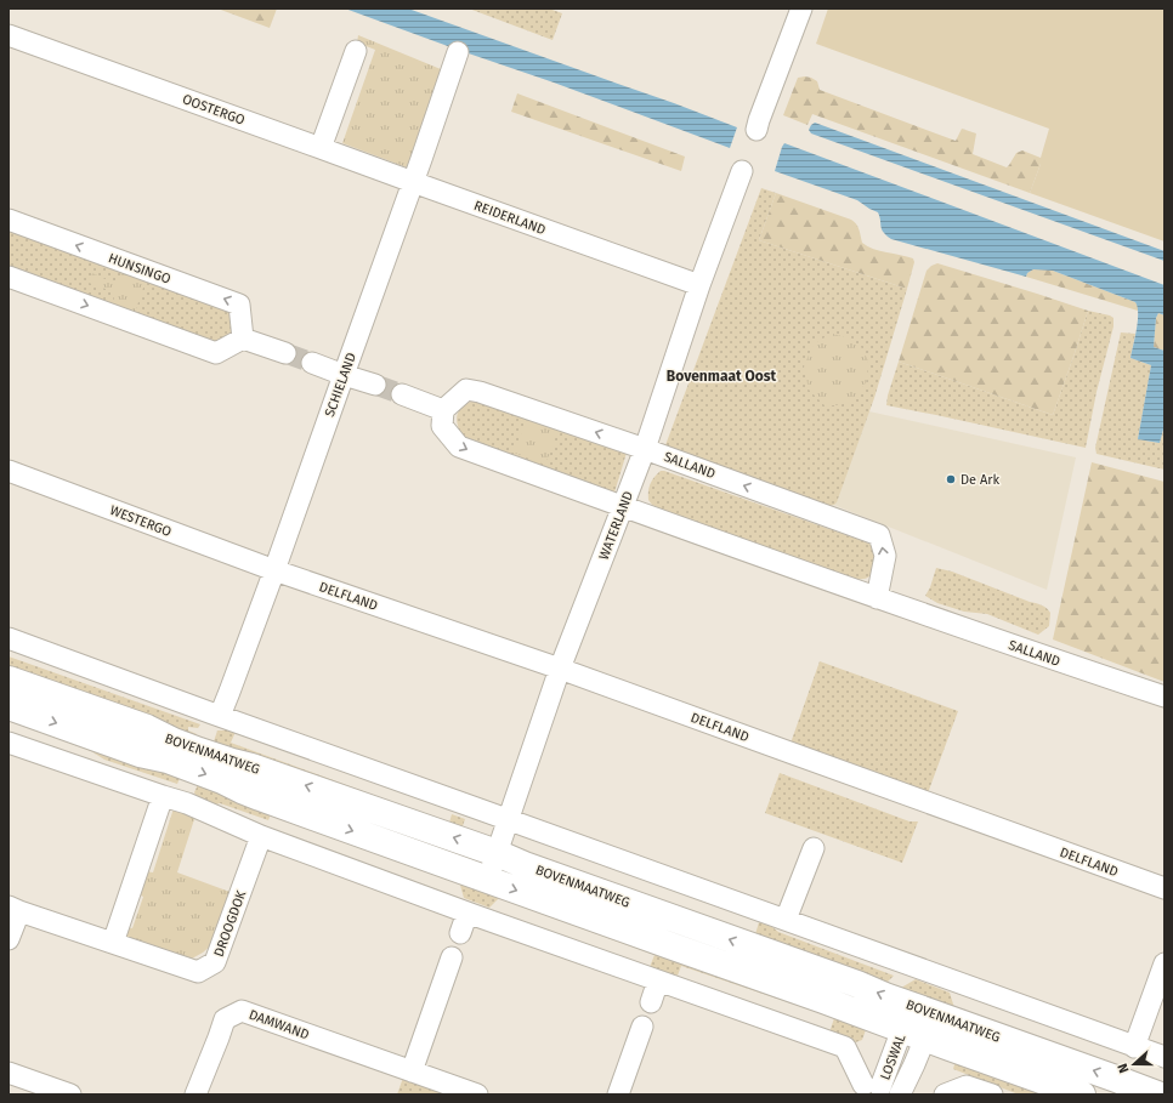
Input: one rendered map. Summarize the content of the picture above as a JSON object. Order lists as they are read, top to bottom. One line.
{"streets":{"street":["OOSTERGO","REIDERLAND","HUNSINGO","SCHIELAND","SALLAND","WESTERGO","WATERLAND","DELFLAND","BOVENMAATWEG","DROOGDOK","DAMWAND","LOSWAL"]},"crossings":[["OOSTERGO","REIDERLAND"],["REIDERLAND","SCHIELAND"],["REIDERLAND","WATERLAND"],["SCHIELAND","WESTERGO"],["SCHIELAND","DELFLAND"],["SALLAND","WATERLAND"],["WESTERGO","DELFLAND"],["WATERLAND","DELFLAND"],["WATERLAND","BOVENMAATWEG"],["BOVENMAATWEG","LOSWAL"]],"districts":["Bovenmaat Oost"],"places":["De Ark"],"north":"left"}
